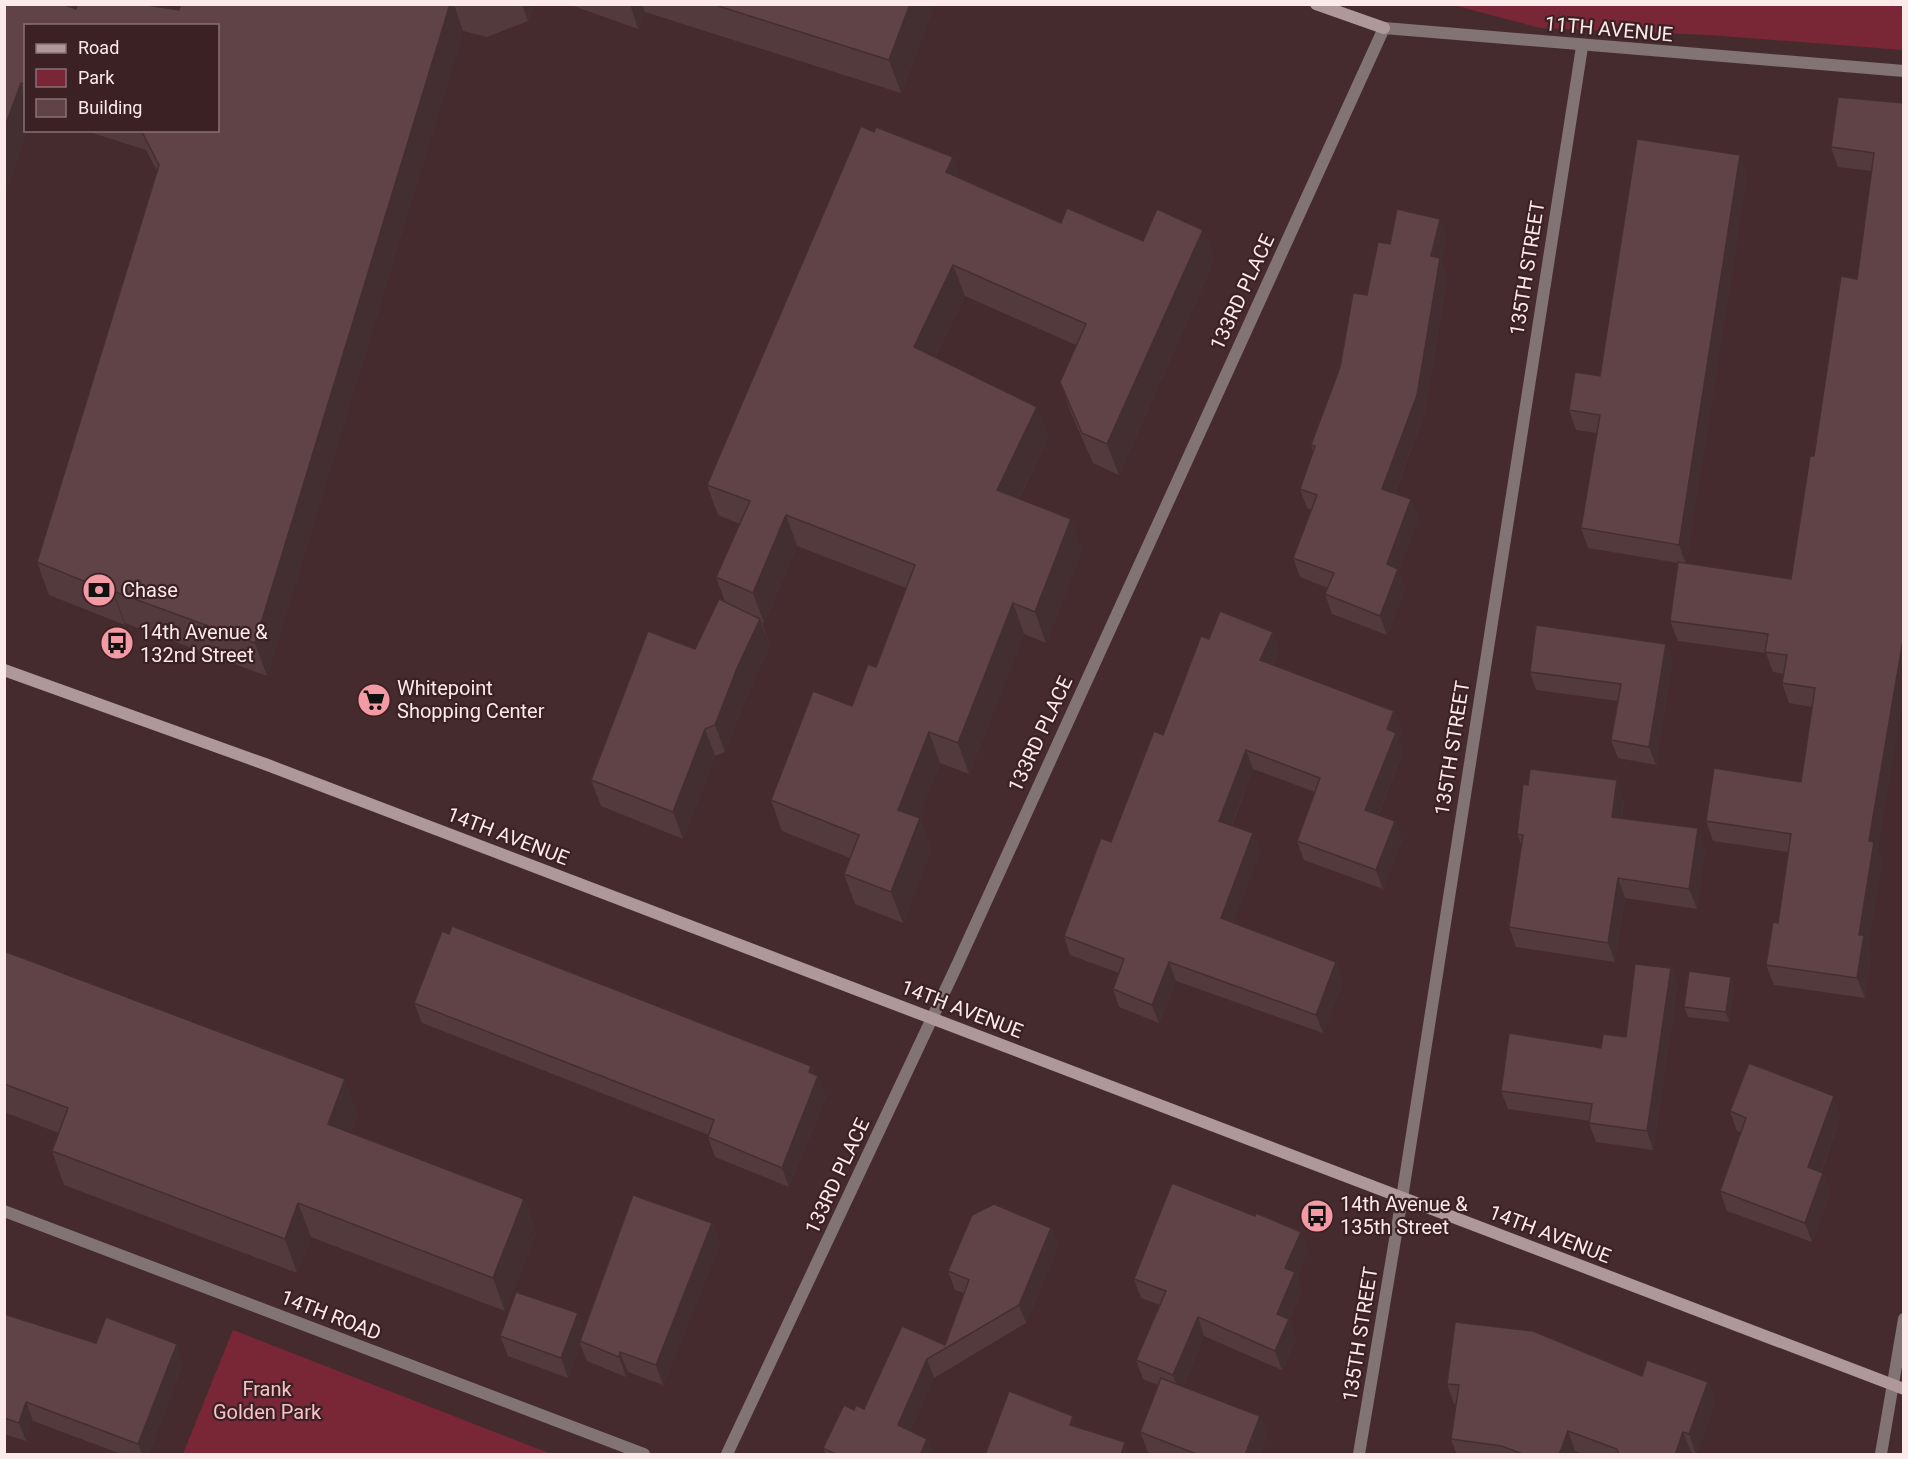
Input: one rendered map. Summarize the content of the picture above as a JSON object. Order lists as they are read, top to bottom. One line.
{"streets":{"street":["11TH AVENUE","135TH STREET","133RD PLACE","14TH AVENUE","14TH ROAD"]},"crossings":[["11TH AVENUE","135TH STREET"],["11TH AVENUE","133RD PLACE"],["135TH STREET","14TH AVENUE"],["133RD PLACE","14TH AVENUE"]],"parks":["Frank Golden Park"],"places":{"bank":["Chase"],"bus stop":["14th Avenue & 132nd Street","14th Avenue & 135th Street"],"supermarket":["Whitepoint Shopping Center"]},"legend":["Road","Park","Building"]}
